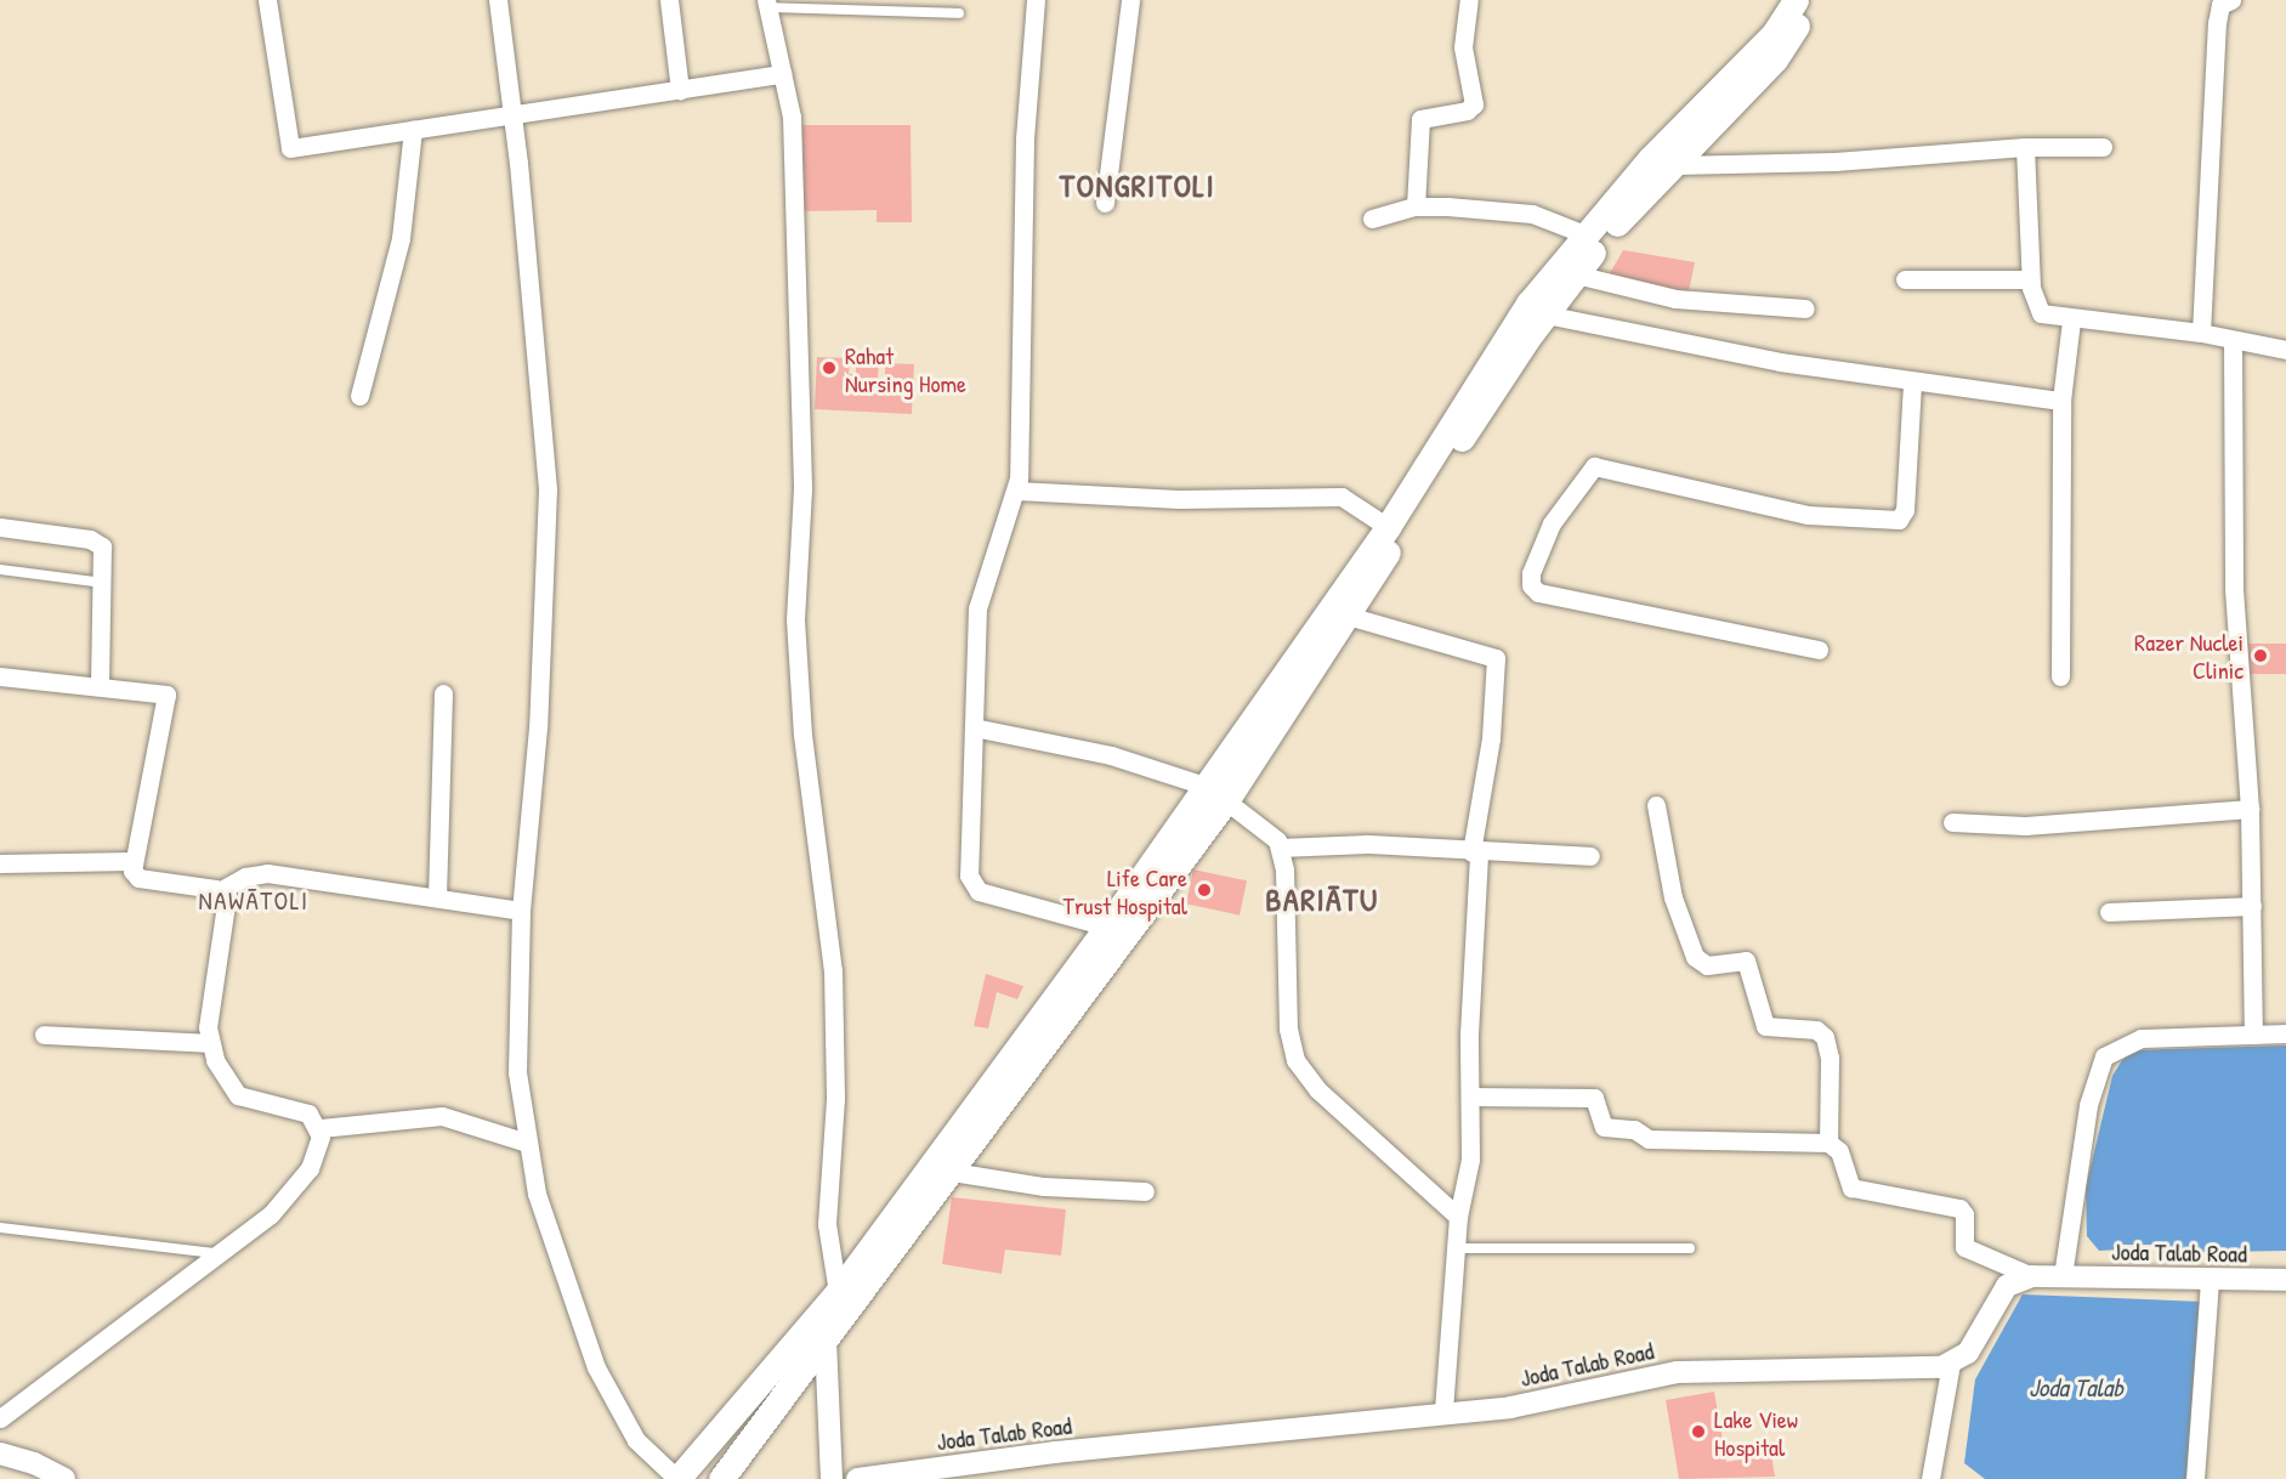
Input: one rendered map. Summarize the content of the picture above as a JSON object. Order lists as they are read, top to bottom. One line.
{"streets":{"street":["Joda Talab Road"]},"districts":["TONGRITOLI","BARIĀTU","NAWĀTOLI"],"water":["Joda Talab"],"places":["Rahat Nursing Home","Razer Nuclei Clinic","Life Care Trust Hospital","Lake View Hospital"]}
